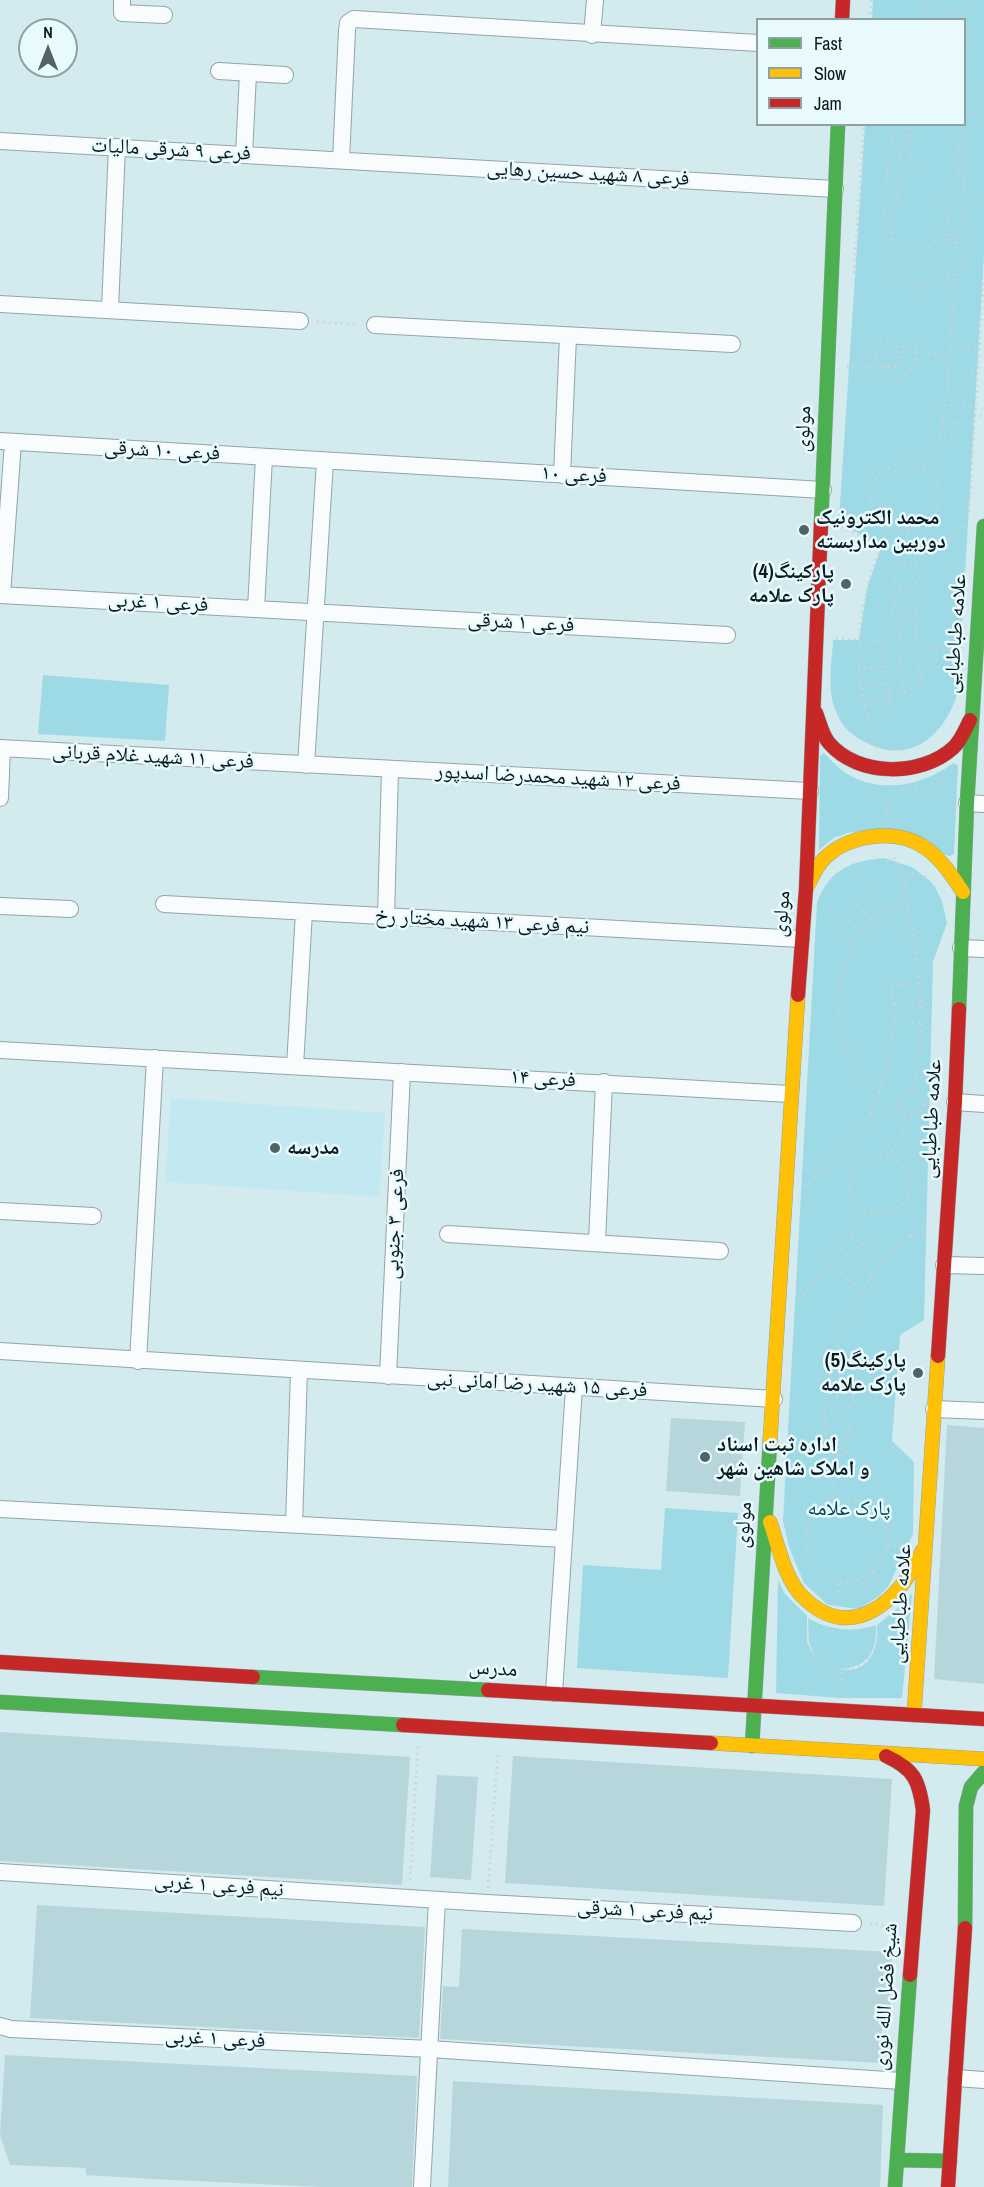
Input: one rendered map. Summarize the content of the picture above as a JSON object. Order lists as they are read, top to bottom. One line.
{"streets":{"street":["فرعی ۹ شرقی مالیات","فرعی ۸ شهید حسین رهایی","مولوی","فرعی ۱۰ شرقی","فرعی ۱۰","فرعی ۱ غربی","فرعی ۱ شرقی","علامه طباطبایی","فرعی ۱۱ شهید غلام قربانی","فرعی ۱۲ شهید محمدرضا اسدپور","نیم فرعی ۱۳ شهید مختار رخ","فرعی ۱۴","فرعی ۳ جنوبی","فرعی ۱۵ شهید رضا امانی نبی","مدرس","نیم فرعی ۱ غربی","نیم فرعی ۱ شرقی","شیخ فضل الله نوری"]},"crossings":[["فرعی ۹ شرقی مالیات","فرعی ۸ شهید حسین رهایی"],["فرعی ۸ شهید حسین رهایی","مولوی"],["مولوی","فرعی ۱۰"],["مولوی","فرعی ۱۲ شهید محمدرضا اسدپور"],["مولوی","نیم فرعی ۱۳ شهید مختار رخ"],["مولوی","فرعی ۱۴"],["مولوی","فرعی ۱۵ شهید رضا امانی نبی"],["مولوی","مدرس"],["فرعی ۱۰ شرقی","فرعی ۱۰"],["فرعی ۱ غربی","فرعی ۱ شرقی"],["علامه طباطبایی","مدرس"],["فرعی ۱۱ شهید غلام قربانی","فرعی ۱۲ شهید محمدرضا اسدپور"],["فرعی ۱۴","فرعی ۳ جنوبی"],["فرعی ۳ جنوبی","فرعی ۱۵ شهید رضا امانی نبی"],["نیم فرعی ۱ غربی","نیم فرعی ۱ شرقی"]],"parks":["پارک علامه"],"places":["محمد الکترونیک دوربین مداربسته","پارکینگ(4) پارک علامه","مدرسه","پارکینگ(5) پارک علامه","اداره ثبت اسناد و املاک شاهین شهر"],"legend":["Fast","Slow","Jam"],"north":"top"}
